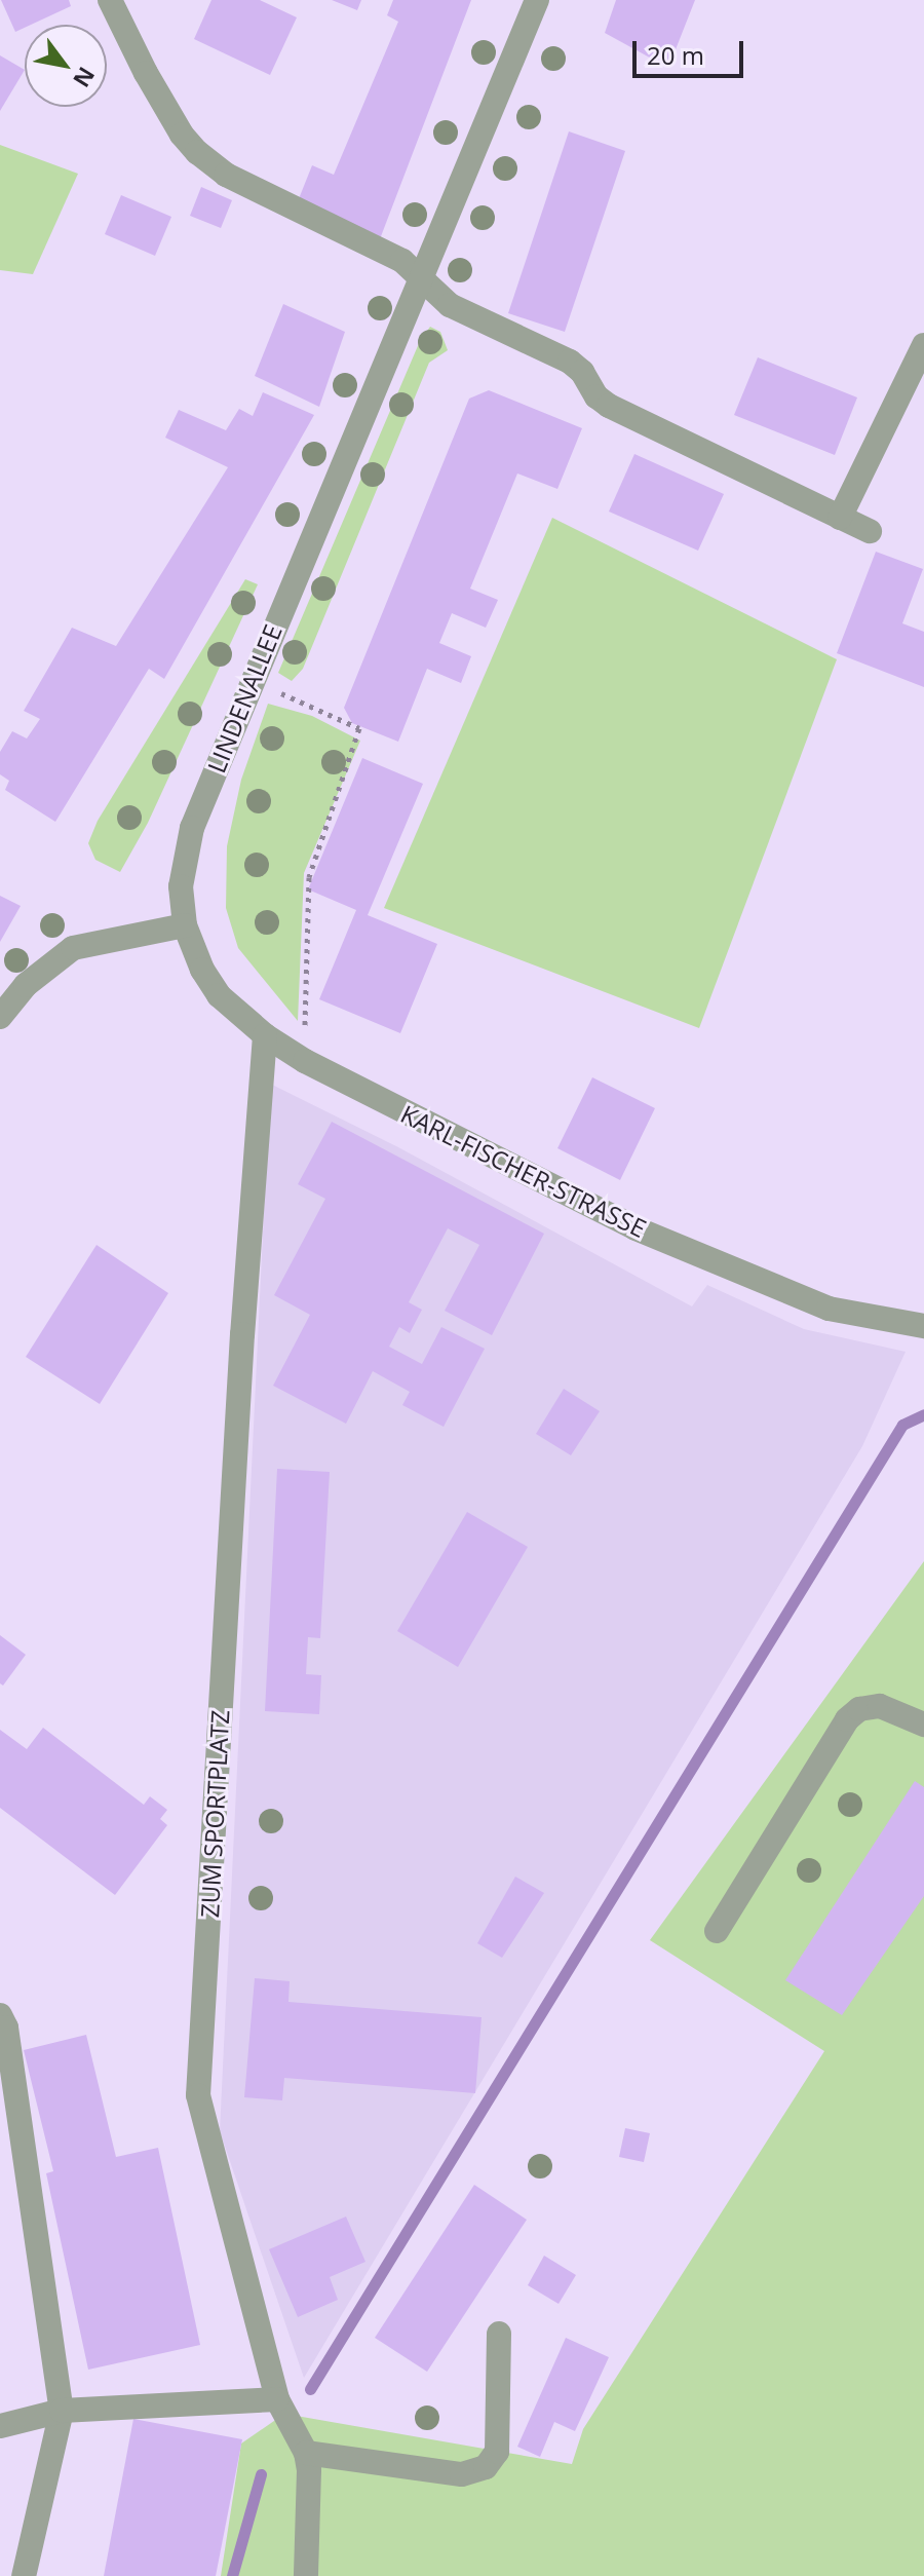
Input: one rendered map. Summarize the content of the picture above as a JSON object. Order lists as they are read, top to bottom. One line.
{"streets":{"street":["LINDENALLEE","KARL-FISCHER-STRASSE","ZUM SPORTPLATZ"]},"crossings":[["LINDENALLEE","KARL-FISCHER-STRASSE"],["KARL-FISCHER-STRASSE","ZUM SPORTPLATZ"]],"scale_bar":"20 m","north":"bottom right"}
